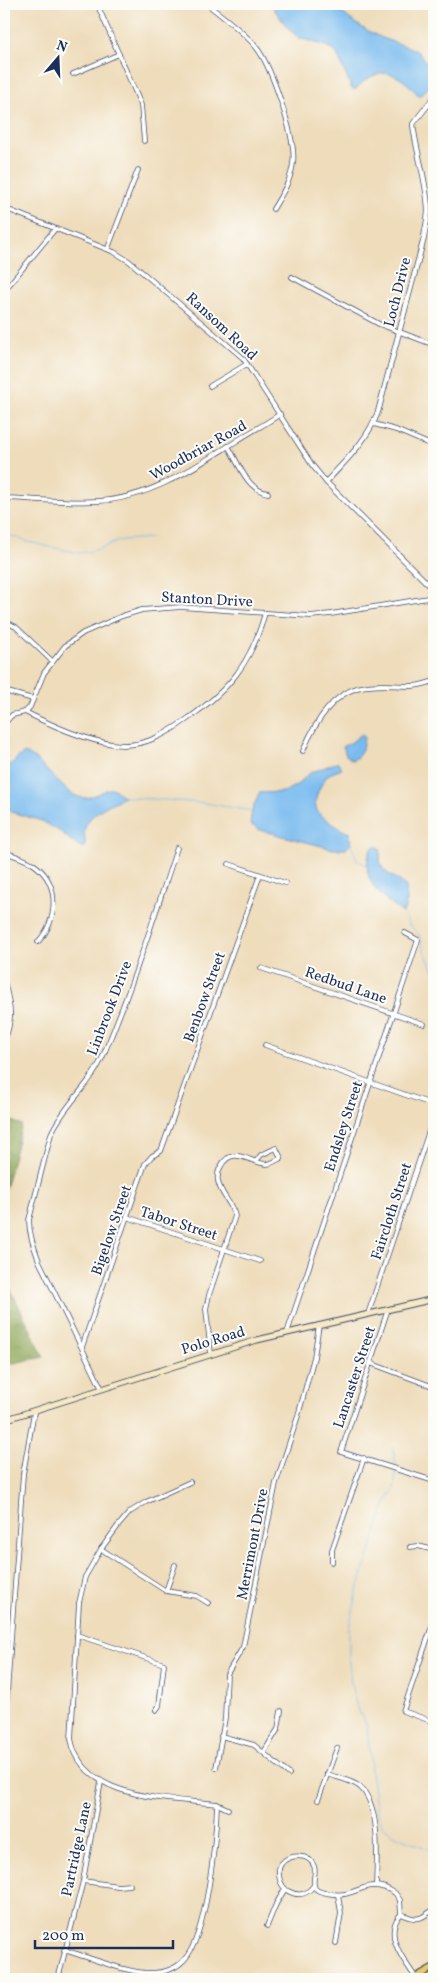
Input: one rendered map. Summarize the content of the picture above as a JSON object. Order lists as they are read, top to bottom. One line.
{"streets":{"main road":["Polo Road"],"street":["Loch Drive","Ransom Road","Woodbriar Road","Stanton Drive","Redbud Lane","Benbow Street","Linbrook Drive","Endsley Street","Faircloth Street","Tabor Street","Bigelow Street","Lancaster Street","Merrimont Drive","Partridge Lane"]},"crossings":[["Loch Drive","Ransom Road"],["Ransom Road","Woodbriar Road"],["Redbud Lane","Endsley Street"],["Benbow Street","Bigelow Street"],["Linbrook Drive","Bigelow Street"],["Linbrook Drive","Polo Road"],["Endsley Street","Polo Road"],["Faircloth Street","Polo Road"],["Tabor Street","Bigelow Street"],["Tabor Street","Polo Road"],["Polo Road","Lancaster Street"],["Polo Road","Merrimont Drive"]],"scale_bar":"200 m","north":"top"}
